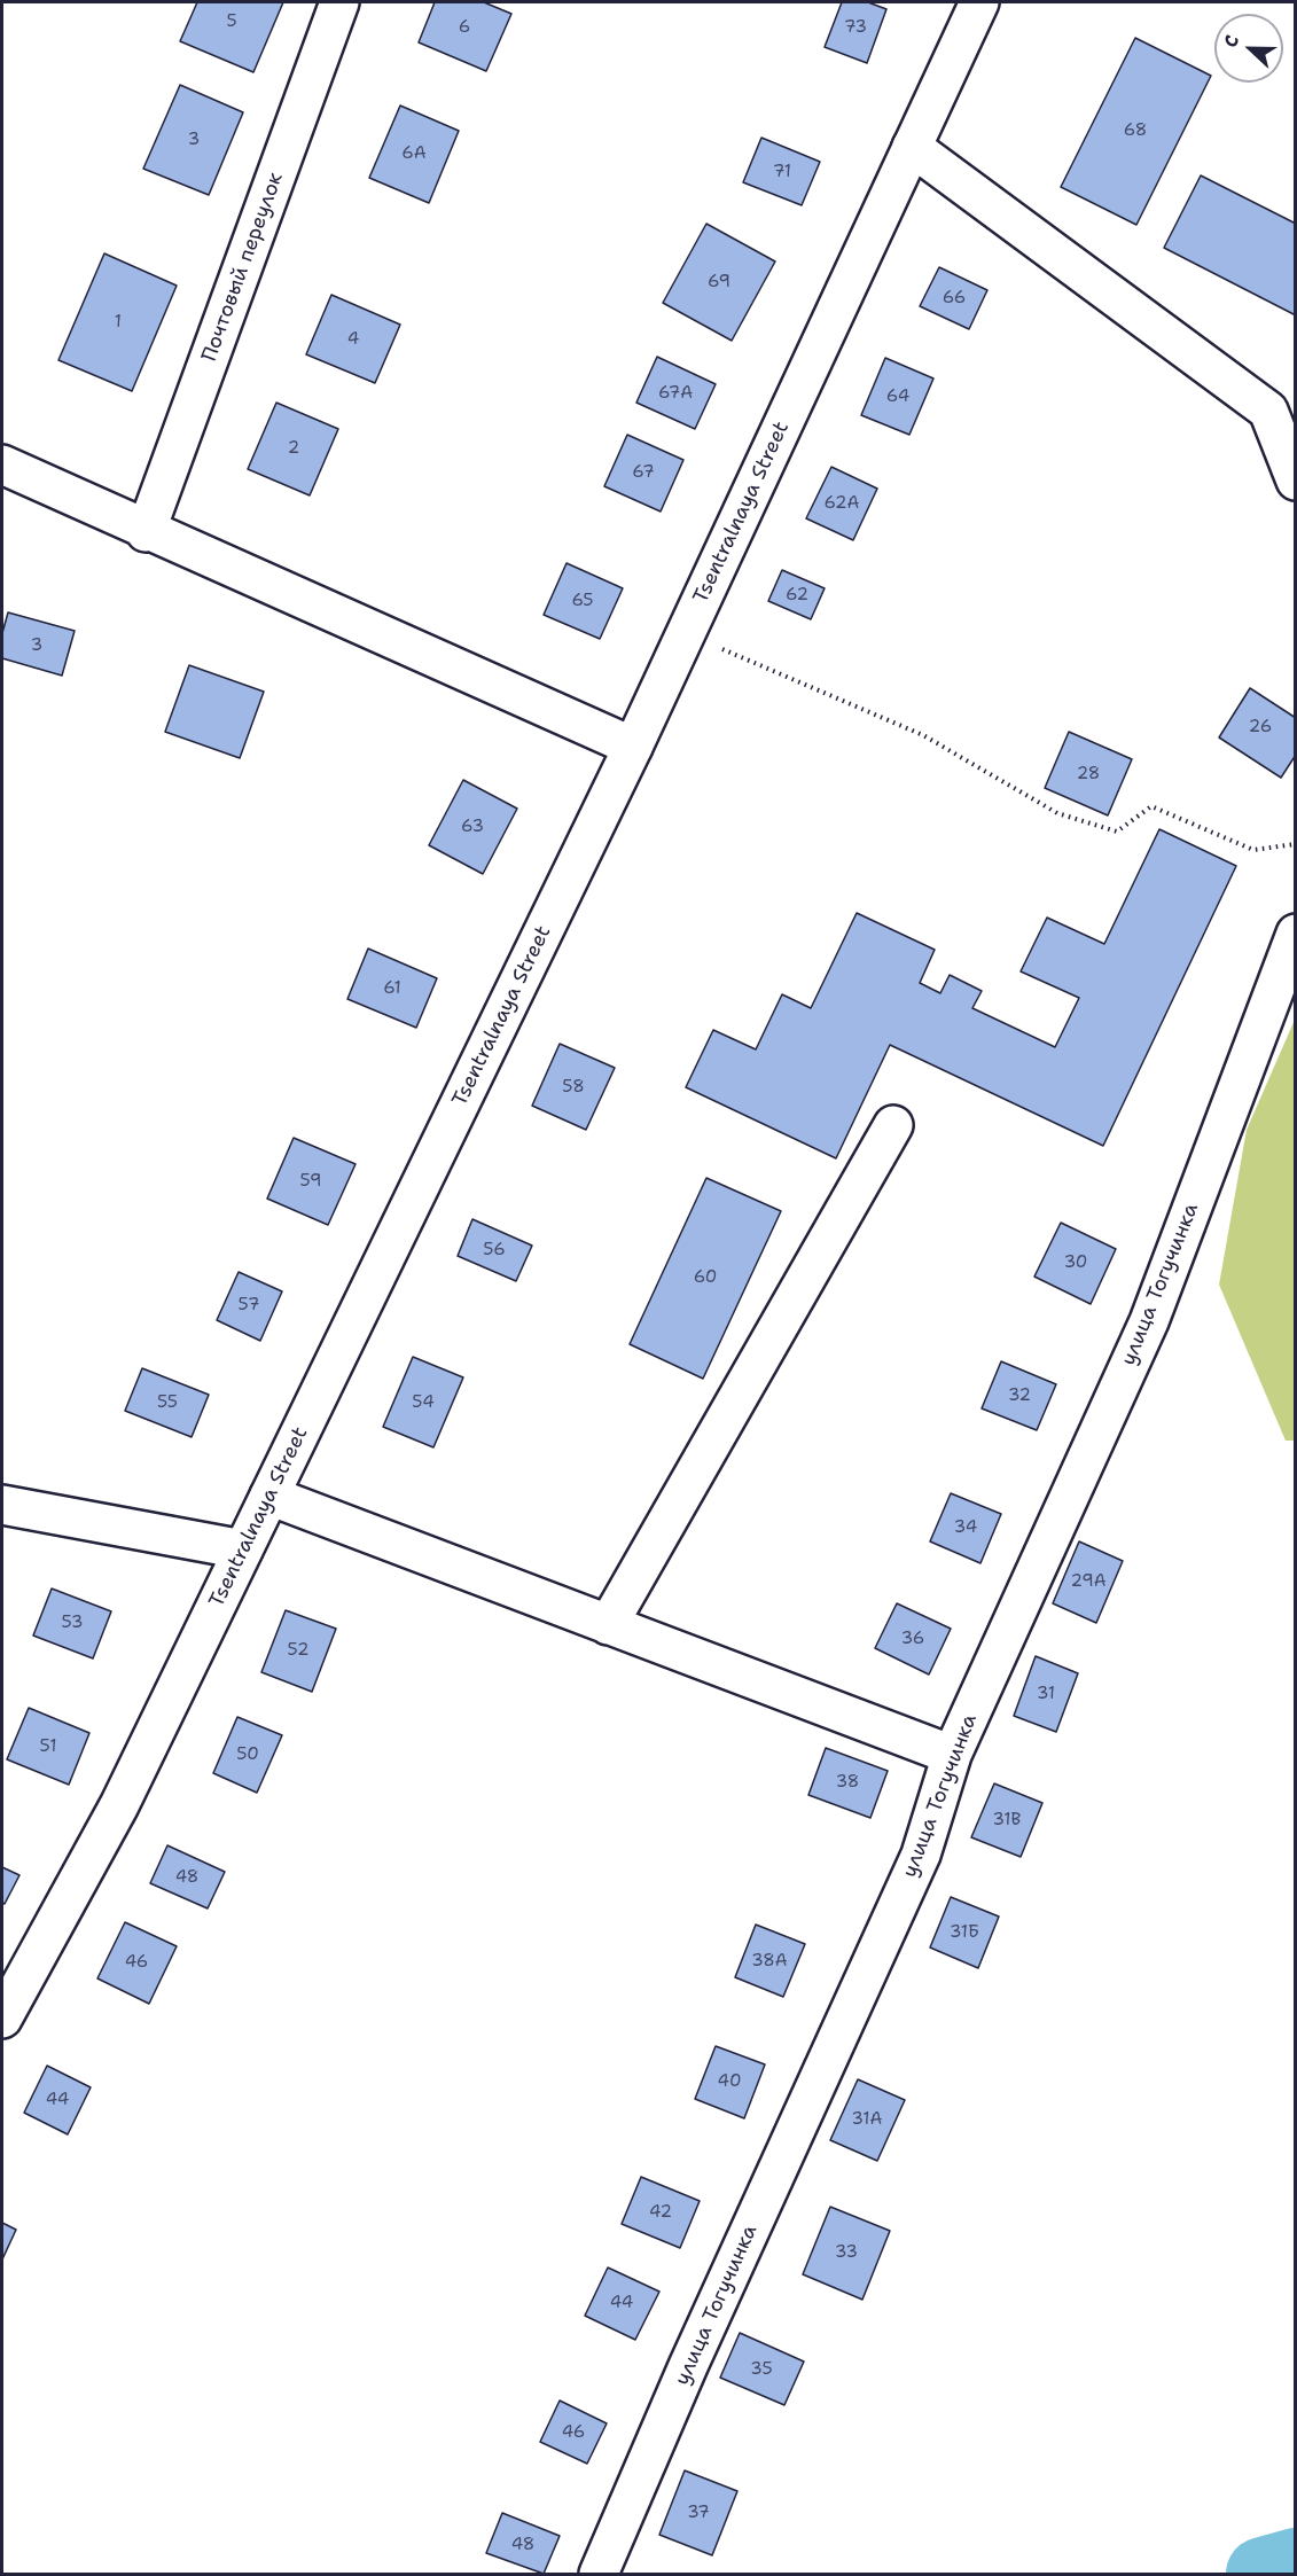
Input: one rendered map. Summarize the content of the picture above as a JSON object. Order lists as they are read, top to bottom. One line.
{"streets":{"street":["Почтовый переулок","Tsentralnaya Street","улица Тогучинка"]},"house_numbers":["5","6","73","68","3","6А","71","69","66","1","4","67А","64","2","67","62А","62","65","3","26","28","63","61","58","59","56","30","60","57","32","55","54","34","29А","53","36","52","31","51","50","38","31В","48","31Б","38А","46","40","44","31А","42","33","44","35","46","37","48"],"north":"left"}
